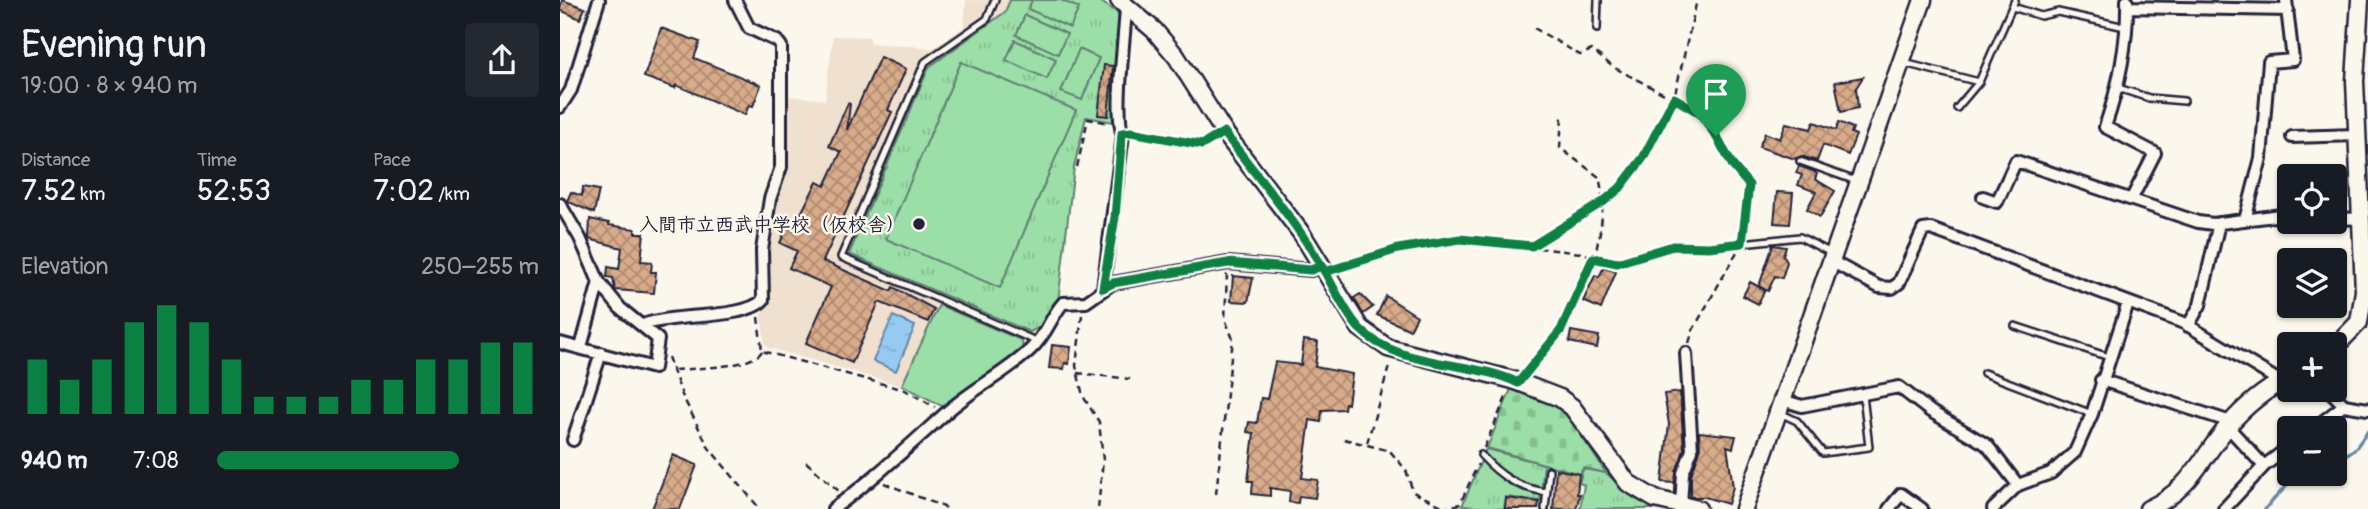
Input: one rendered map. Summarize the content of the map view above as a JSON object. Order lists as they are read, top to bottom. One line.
{"places":["入間市立西武中学校（仮校舎）"],"page":{"heading":["Evening run","19:00 · 8 × 940 m"],"stats":[["Distance","7.52 km"],["Time","52:53"],["Pace","7:02 /km"]],"map_buttons":["+","−"],"chart":["Elevation","250–255 m"],"list":[{"name":"940 m","note":"7:08"}]}}
